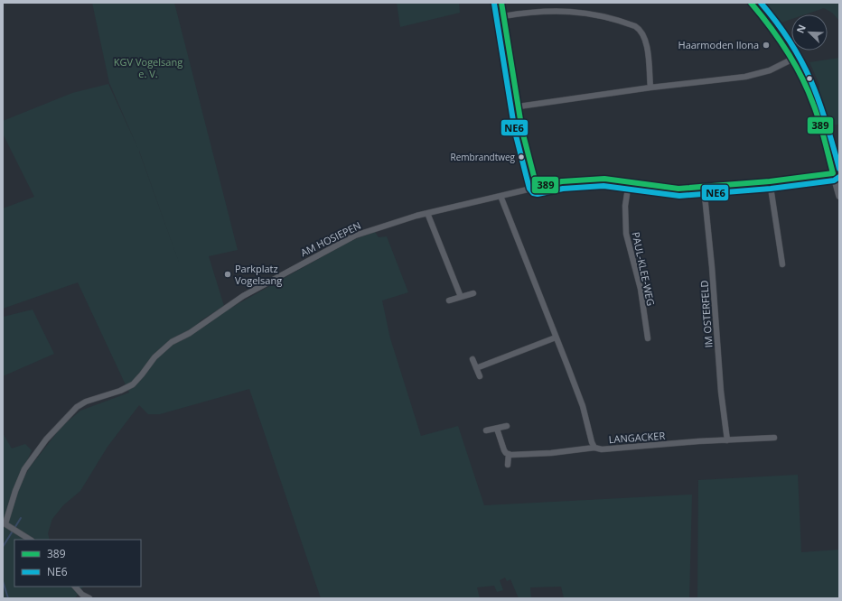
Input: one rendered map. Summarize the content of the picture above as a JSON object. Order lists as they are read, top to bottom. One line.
{"streets":{"street":["AM HOSIEPEN","PAUL-KLEE-WEG","IM OSTERFELD","LANGACKER"]},"crossings":[["AM HOSIEPEN","PAUL-KLEE-WEG"],["AM HOSIEPEN","IM OSTERFELD"],["AM HOSIEPEN","LANGACKER"],["IM OSTERFELD","LANGACKER"]],"parks":["KGV Vogelsang e. V."],"places":["Haarmoden Ilona","Rembrandtweg","Parkplatz Vogelsang"],"lines":["transit line 389","transit line NE6"],"legend":["389","NE6"],"north":"top left"}
